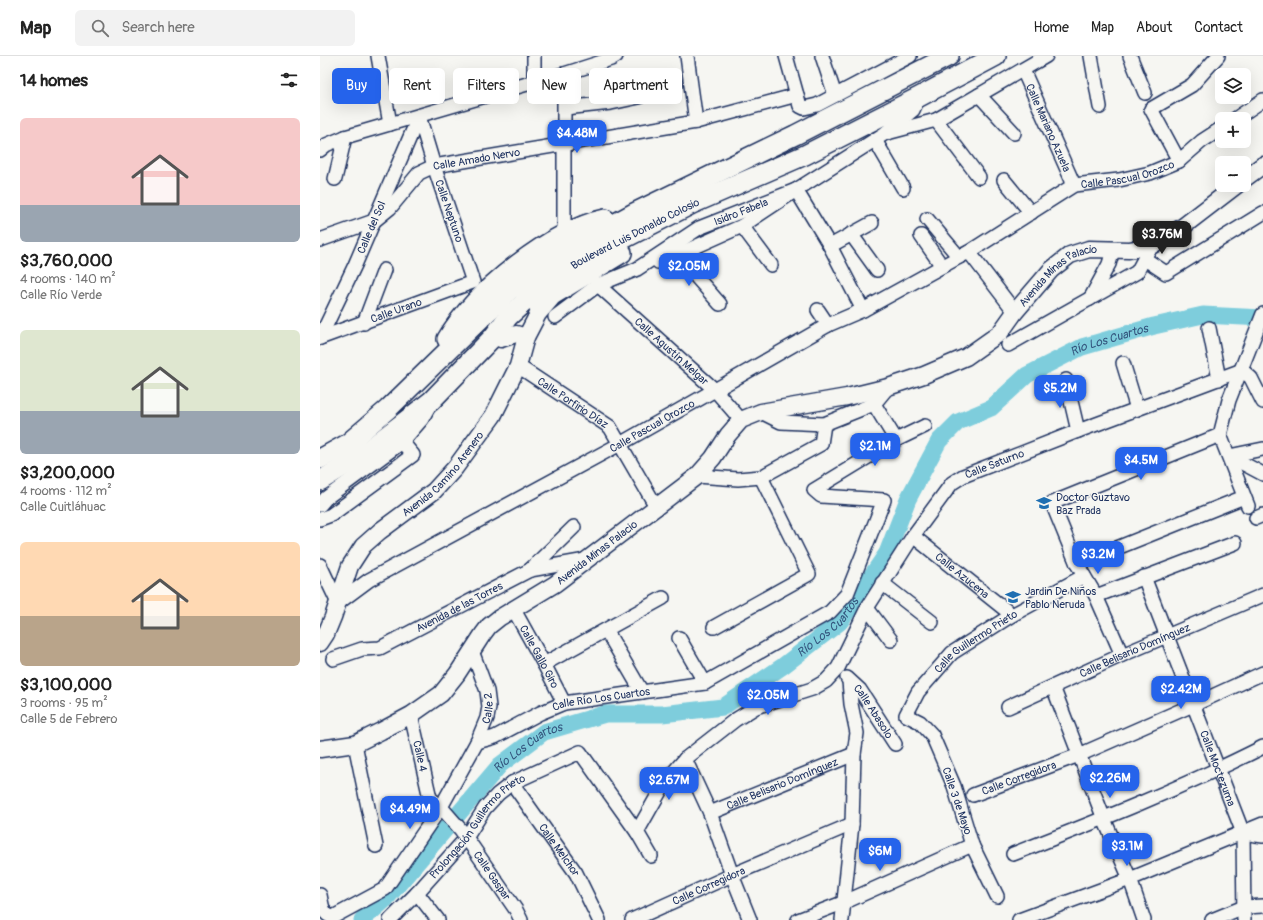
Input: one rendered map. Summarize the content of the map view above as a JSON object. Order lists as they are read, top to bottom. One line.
{"streets":{"highway":["Boulevard Luis Donaldo Colosio"],"main road":["Avenida Minas Palacio","Avenida Camino Arenero"],"street":["Calle Mariano Azuela","Calle Amado Nervo","Calle Pascual Orozco","Calle Neptuno","Isidro Fabela","Calle del Sol","Calle Urano","Calle Agustín Melgar","Calle Porfirio Díaz","Calle Saturno","Calle Azucena","Avenida de las Torres","Calle Guillermo Prieto","Calle Belisario Domínguez","Calle Gallo Giro","Calle Río Los Cuartos","Calle 2","Calle Abasolo","Calle 4","Calle Moctezuma","Calle Corregidora","Calle 3 de Mayo","Prolongación Guillermo Prieto","Calle Melchor","Calle Gaspar"]},"crossings":[["Calle Mariano Azuela","Calle Pascual Orozco"],["Calle Amado Nervo","Calle Neptuno"],["Calle Amado Nervo","Calle del Sol"],["Calle Pascual Orozco","Calle Agustín Melgar"],["Calle Pascual Orozco","Calle Porfirio Díaz"],["Calle Pascual Orozco","Avenida Camino Arenero"],["Calle Neptuno","Calle del Sol"],["Calle Neptuno","Calle Urano"],["Isidro Fabela","Boulevard Luis Donaldo Colosio"],["Isidro Fabela","Calle Agustín Melgar"],["Calle del Sol","Calle Urano"],["Avenida Minas Palacio","Calle Agustín Melgar"],["Avenida Minas Palacio","Calle Porfirio Díaz"],["Avenida Minas Palacio","Avenida de las Torres"],["Avenida Minas Palacio","Calle Gallo Giro"],["Avenida Minas Palacio","Calle 2"],["Avenida Minas Palacio","Calle 4"],["Calle Porfirio Díaz","Avenida Camino Arenero"],["Calle Saturno","Calle Azucena"],["Calle Saturno","Calle Abasolo"],["Calle Azucena","Calle Guillermo Prieto"],["Calle Guillermo Prieto","Calle 3 de Mayo"],["Calle Belisario Domínguez","Calle Moctezuma"],["Calle Gallo Giro","Calle Río Los Cuartos"],["Calle Río Los Cuartos","Calle 2"],["Calle 4","Calle Gaspar"],["Calle Moctezuma","Calle Corregidora"],["Prolongación Guillermo Prieto","Calle Melchor"],["Prolongación Guillermo Prieto","Calle Gaspar"]],"water":["Río Los Cuartos"],"places":{"school or university":["Doctor Guztavo Baz Prada","Jardin De Niños Pablo Neruda"]},"page":{"header":"Map","search":"Search here","nav":["Home","Map","About","Contact"],"heading":"14 homes","map_buttons":["+","−"],"chip":["Buy","Rent","Filters","New","Apartment"],"list":[{"name":"$3,760,000","note":"4 rooms · 140 m² · Calle Río Verde"},{"name":"$3,200,000","note":"4 rooms · 112 m² · Calle Cuitláhuac"},{"name":"$3,100,000","note":"3 rooms · 95 m² · Calle 5 de Febrero"}],"price":["$4.48M","$3.76M","$2.05M","$5.2M","$2.1M","$4.5M","$3.2M","$2.42M","$2.05M","$2.26M","$2.67M","$4.49M","$3.1M","$6M"]}}
